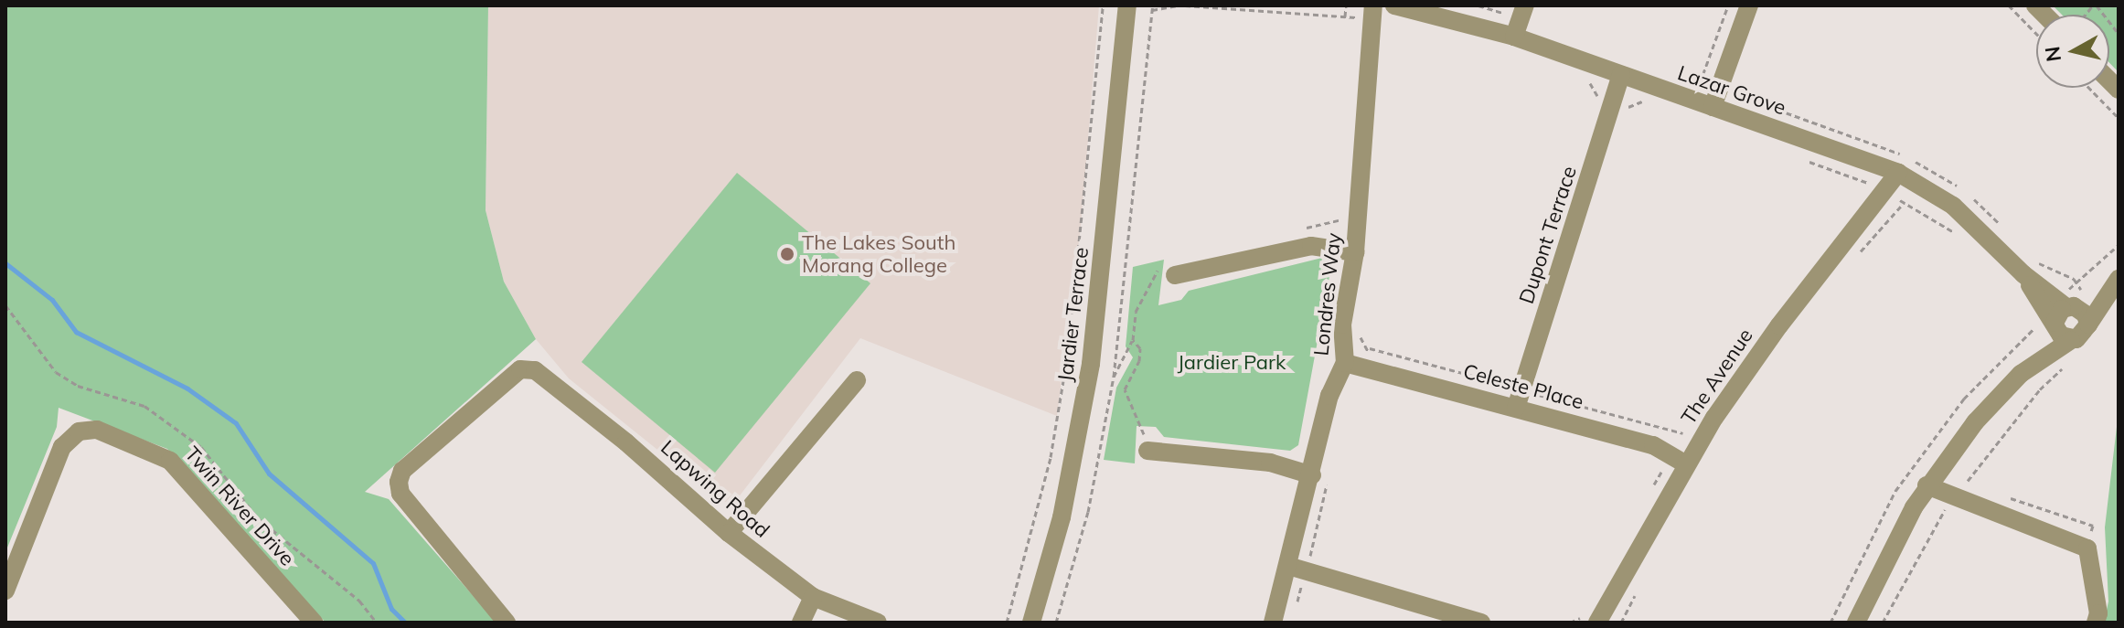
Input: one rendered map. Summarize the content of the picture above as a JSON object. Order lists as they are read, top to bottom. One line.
{"streets":{"street":["Lazar Grove","Dupont Terrace","Londres Way","Jardier Terrace","The Avenue","Celeste Place","Lapwing Road","Twin River Drive"]},"crossings":[["Lazar Grove","Dupont Terrace"],["Lazar Grove","The Avenue"],["Dupont Terrace","Celeste Place"],["Londres Way","Celeste Place"],["The Avenue","Celeste Place"]],"parks":["Jardier Park"],"places":["The Lakes South Morang College"],"north":"left"}
